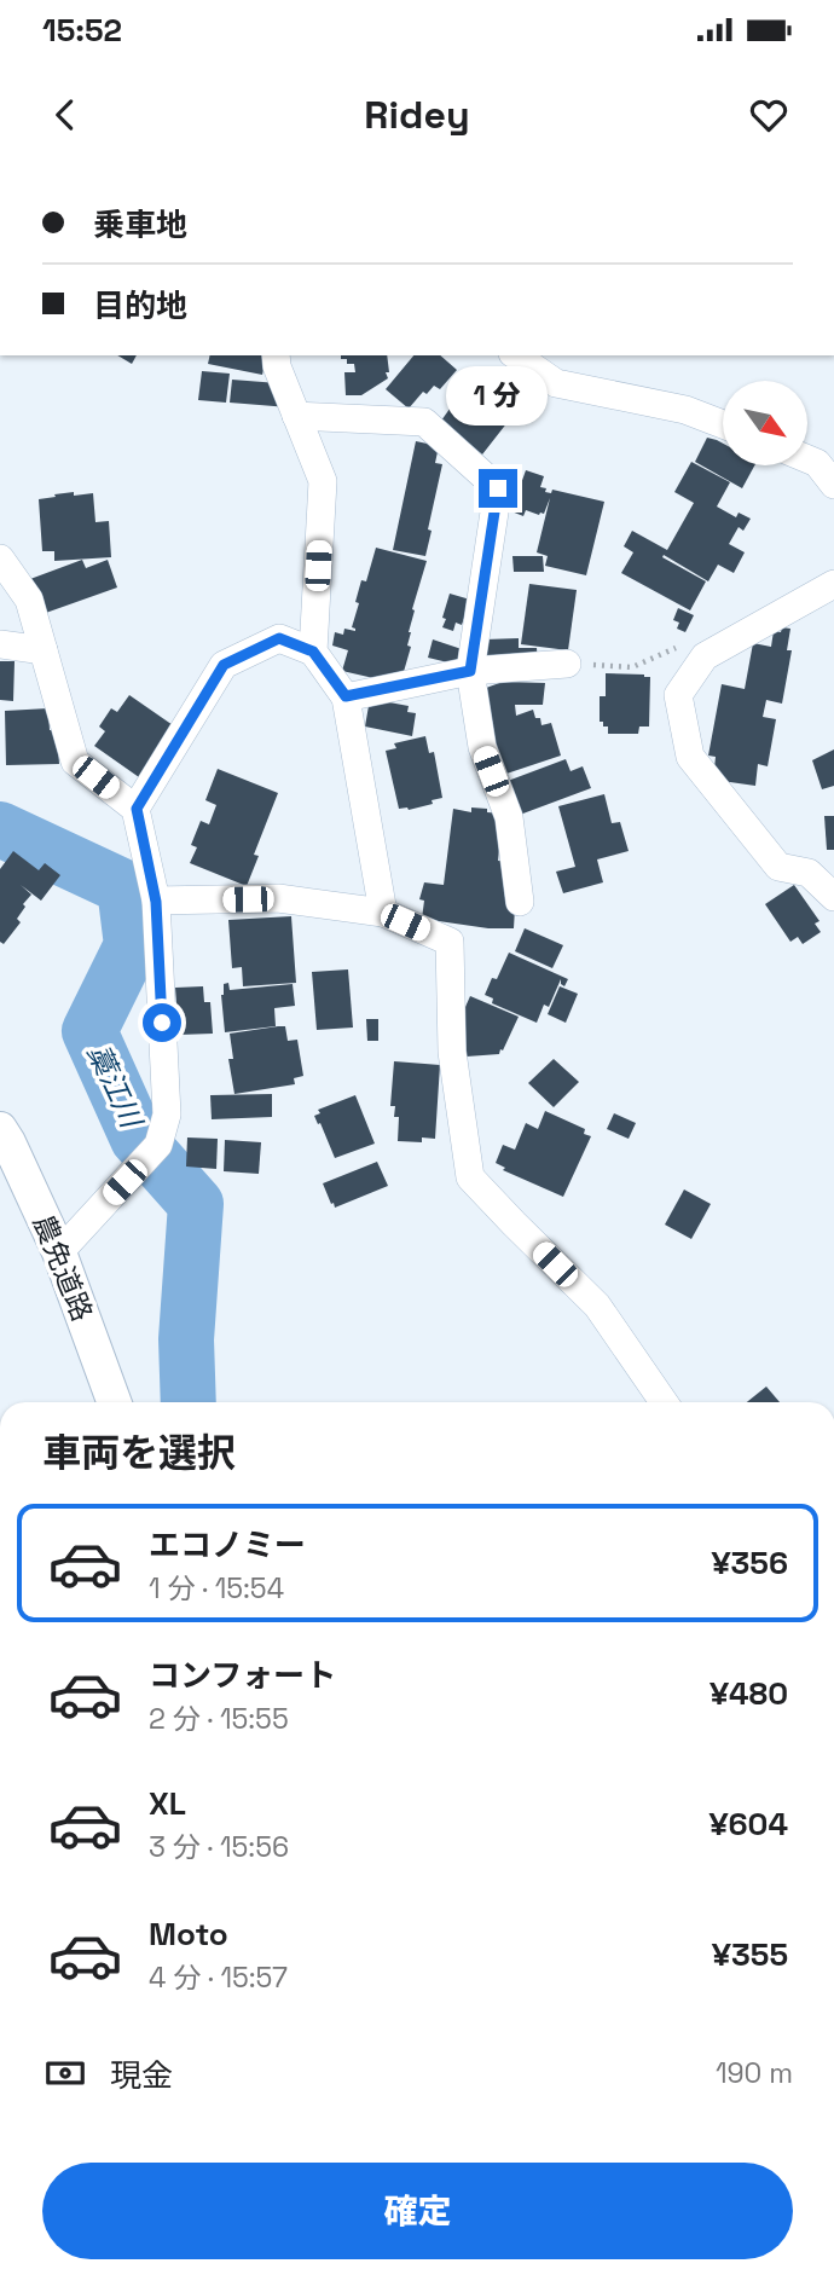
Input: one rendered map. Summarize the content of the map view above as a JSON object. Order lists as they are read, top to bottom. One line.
{"streets":{"street":["農免道路"]},"water":["藁江川"],"north":"bottom right","page":{"status":"15:52","header":"Ridey","banner":["乗車地","目的地"],"bubble":"1 分","heading":"車両を選択","list":[{"name":"エコノミー","note":"1 分 · 15:54","value":"¥356"},{"name":"コンフォート","note":"2 分 · 15:55","value":"¥480"},{"name":"XL","note":"3 分 · 15:56","value":"¥604"},{"name":"Moto","note":"4 分 · 15:57","value":"¥355"}],"pay":["現金","190 m"],"buttons":"確定"}}
